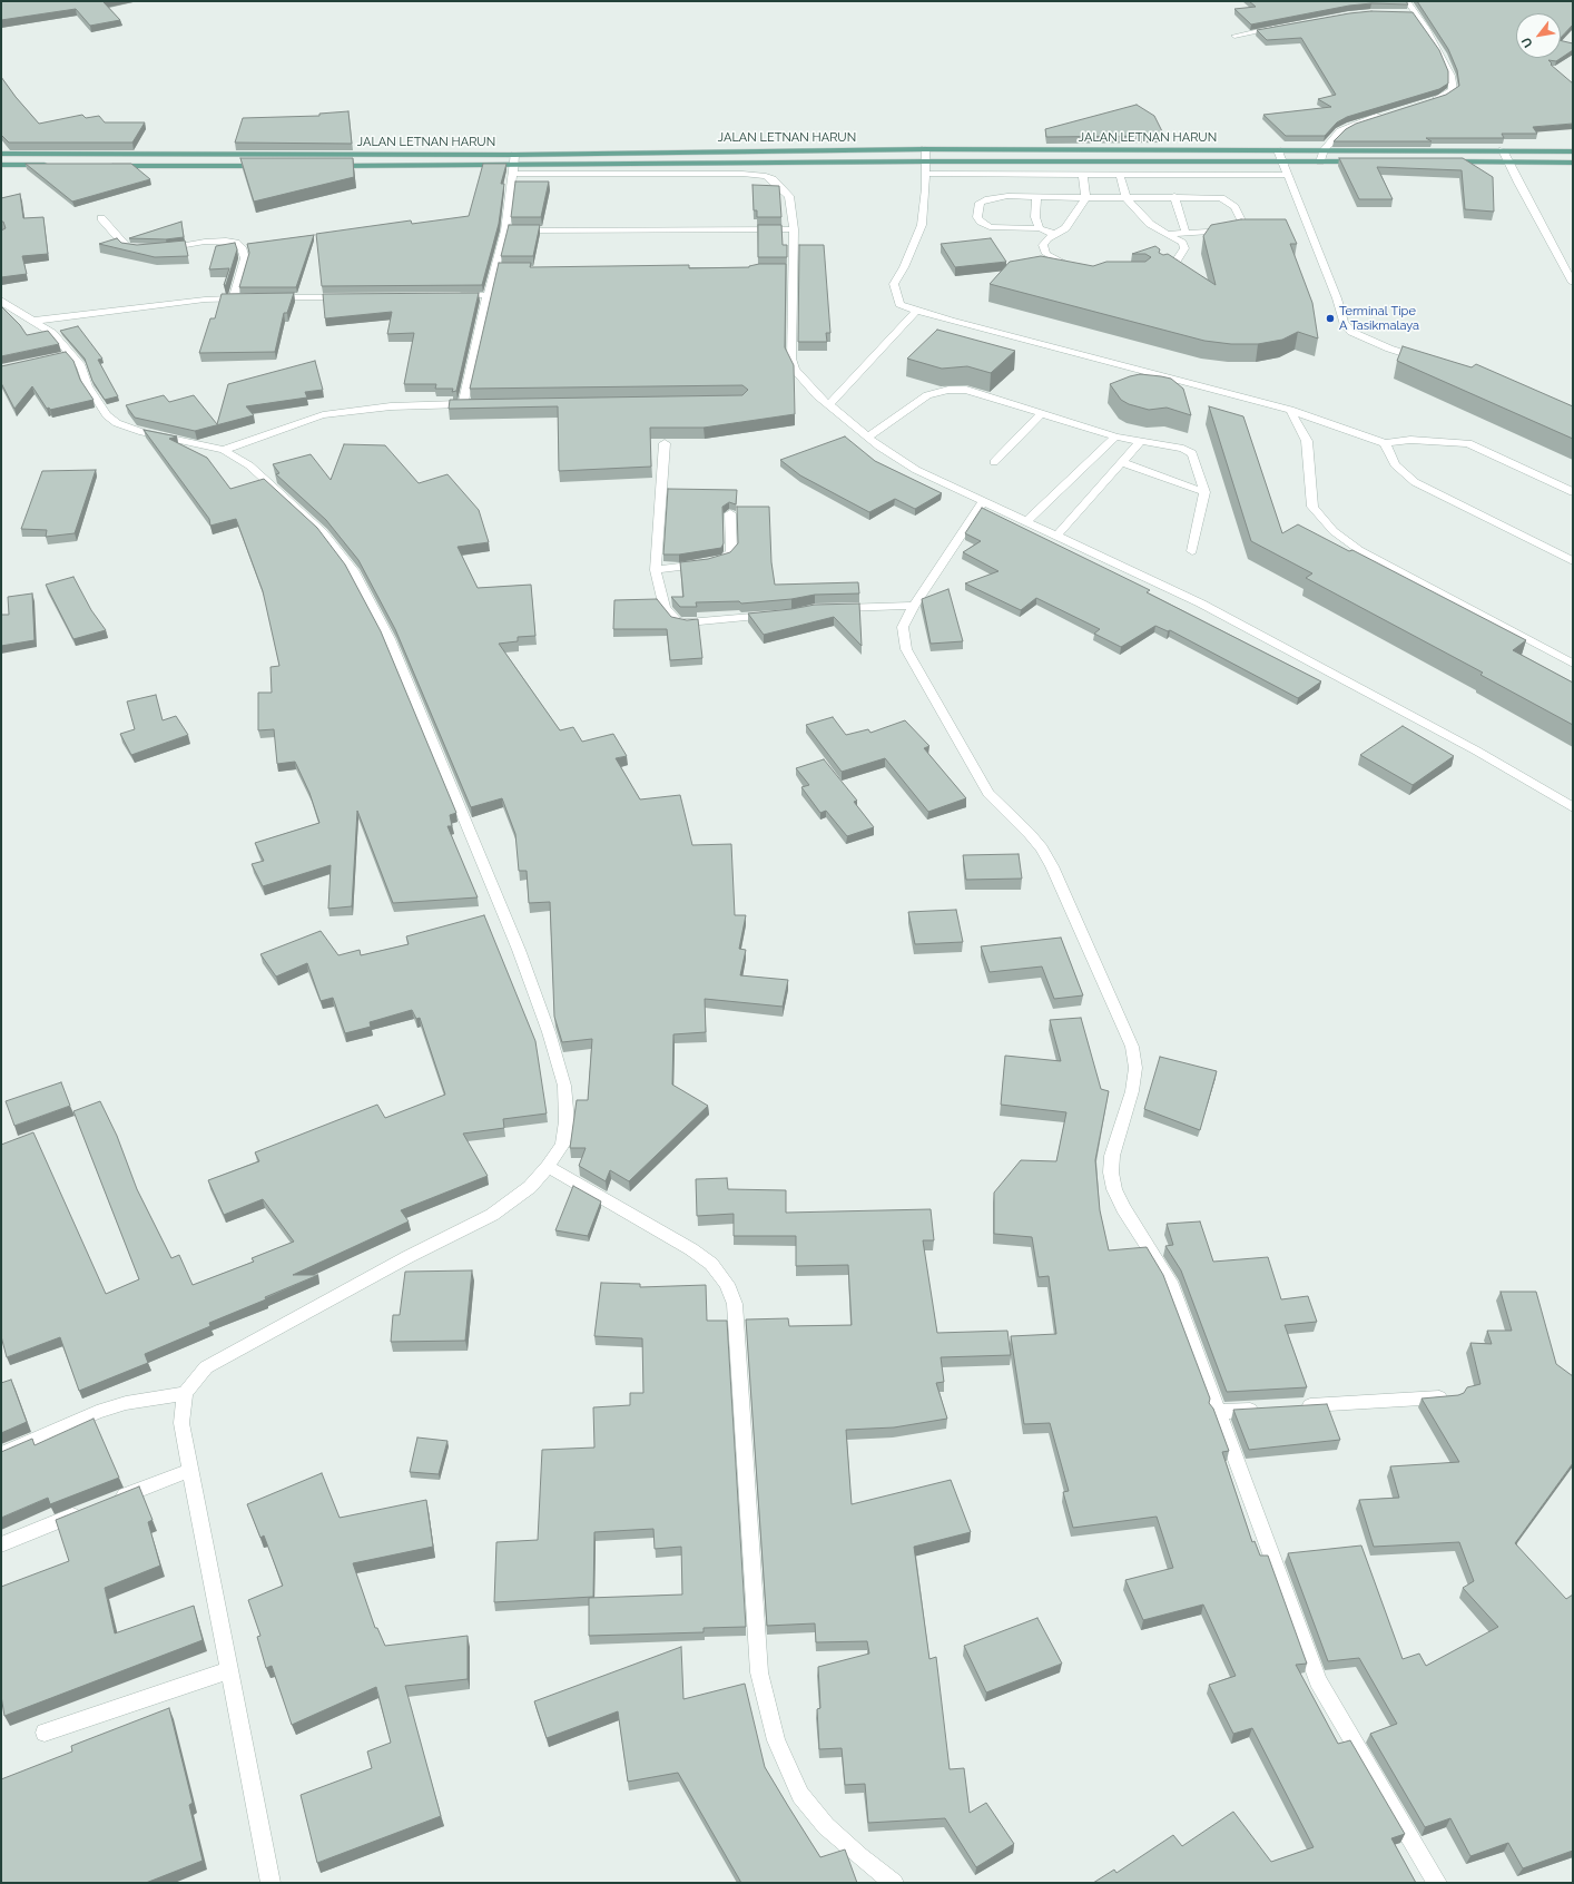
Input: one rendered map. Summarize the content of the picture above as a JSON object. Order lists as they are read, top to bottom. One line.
{"streets":{"main road":["JALAN LETNAN HARUN"]},"places":["Terminal Tipe A Tasikmalaya"],"north":"bottom left"}
